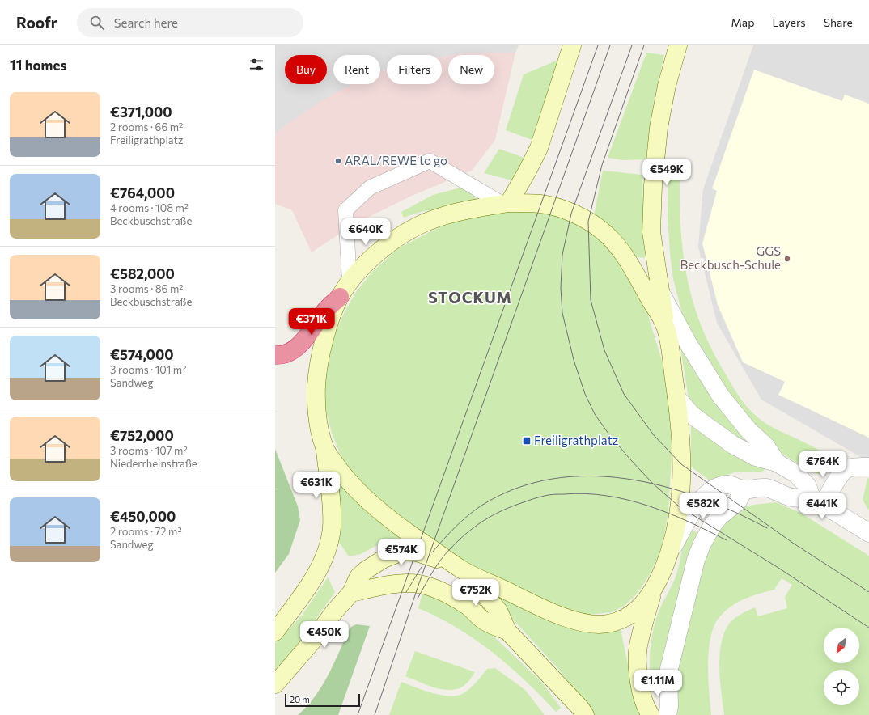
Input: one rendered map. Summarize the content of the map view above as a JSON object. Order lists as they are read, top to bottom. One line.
{"districts":["STOCKUM"],"places":{"other":["ARAL/REWE to go","GGS Beckbusch-Schule"],"transit":["Freiligrathplatz"]},"scale_bar":"20 m","north":"bottom left","page":{"header":"Roofr","search":"Search here","nav":["Map","Layers","Share"],"heading":"11 homes","chip":["Buy","Rent","Filters","New"],"list":[{"name":"€371,000","note":"2 rooms · 66 m² · Freiligrathplatz"},{"name":"€764,000","note":"4 rooms · 108 m² · Beckbuschstraße"},{"name":"€582,000","note":"3 rooms · 86 m² · Beckbuschstraße"},{"name":"€574,000","note":"3 rooms · 101 m² · Sandweg"},{"name":"€752,000","note":"3 rooms · 107 m² · Niederrheinstraße"},{"name":"€450,000","note":"2 rooms · 72 m² · Sandweg"}],"price":["€549K","€640K","€371K","€764K","€631K","€582K","€441K","€574K","€752K","€450K","€1.11M"],"scale":"20 m"}}
